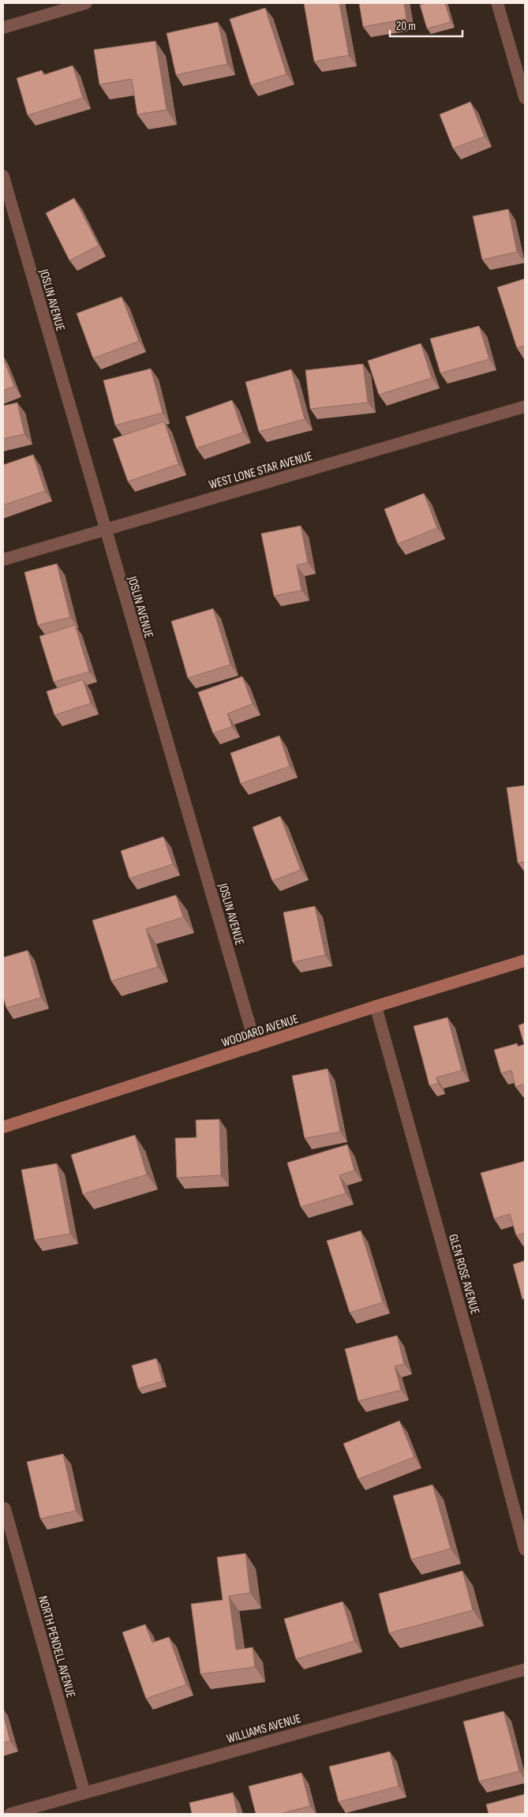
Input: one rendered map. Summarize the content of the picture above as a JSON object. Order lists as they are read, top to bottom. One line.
{"streets":{"street":["JOSLIN AVENUE","WEST LONE STAR AVENUE","WOODARD AVENUE","GLEN ROSE AVENUE","NORTH PENDELL AVENUE","WILLIAMS AVENUE"]},"crossings":[["JOSLIN AVENUE","WEST LONE STAR AVENUE"],["JOSLIN AVENUE","WOODARD AVENUE"],["WOODARD AVENUE","GLEN ROSE AVENUE"],["NORTH PENDELL AVENUE","WILLIAMS AVENUE"]],"scale_bar":"20 m"}
